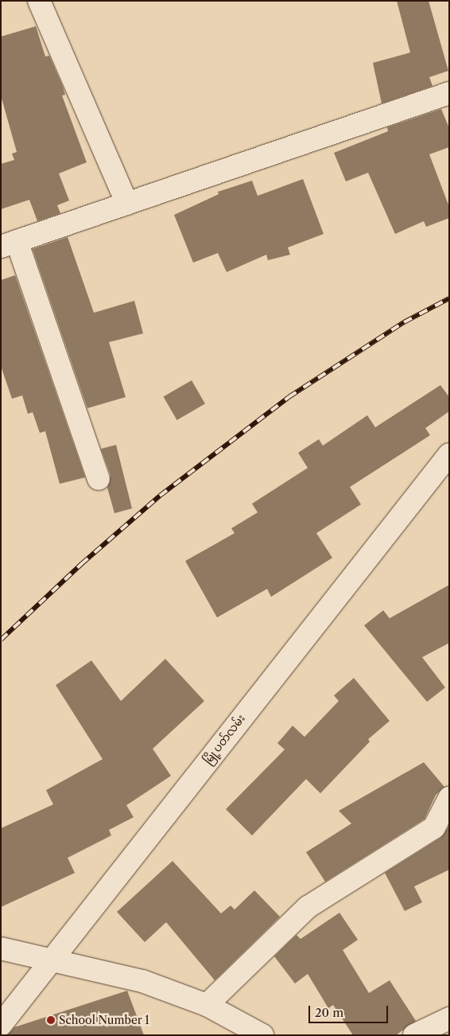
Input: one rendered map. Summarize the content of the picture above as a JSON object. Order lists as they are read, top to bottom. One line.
{"streets":{"street":["မြို့ပတ်လမ်း"]},"places":["School Number 1"],"scale_bar":"20 m"}
